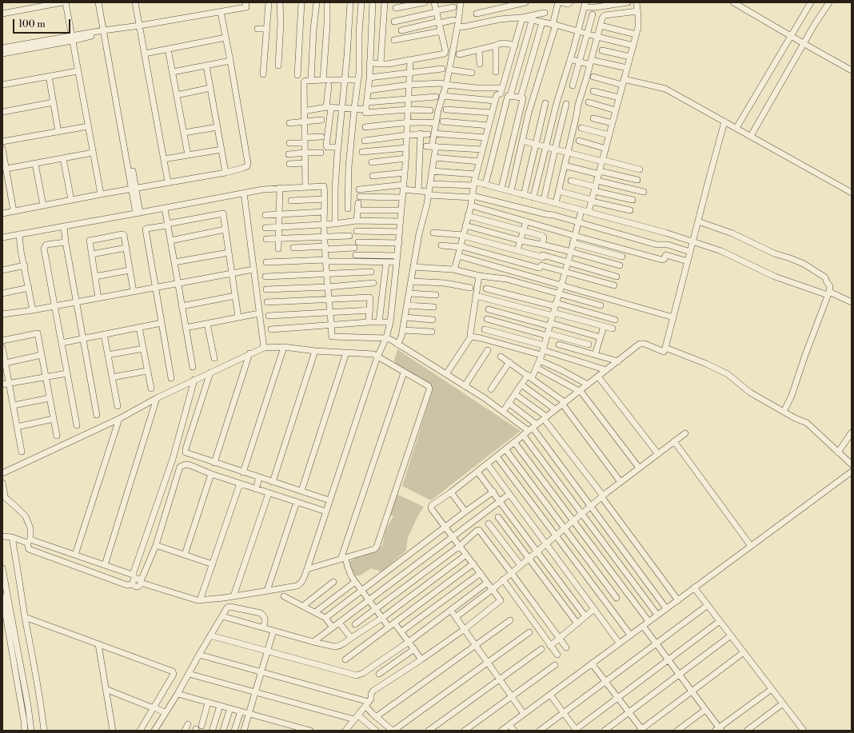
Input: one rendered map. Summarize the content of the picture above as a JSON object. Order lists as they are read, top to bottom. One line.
{"scale_bar":"100 m"}
